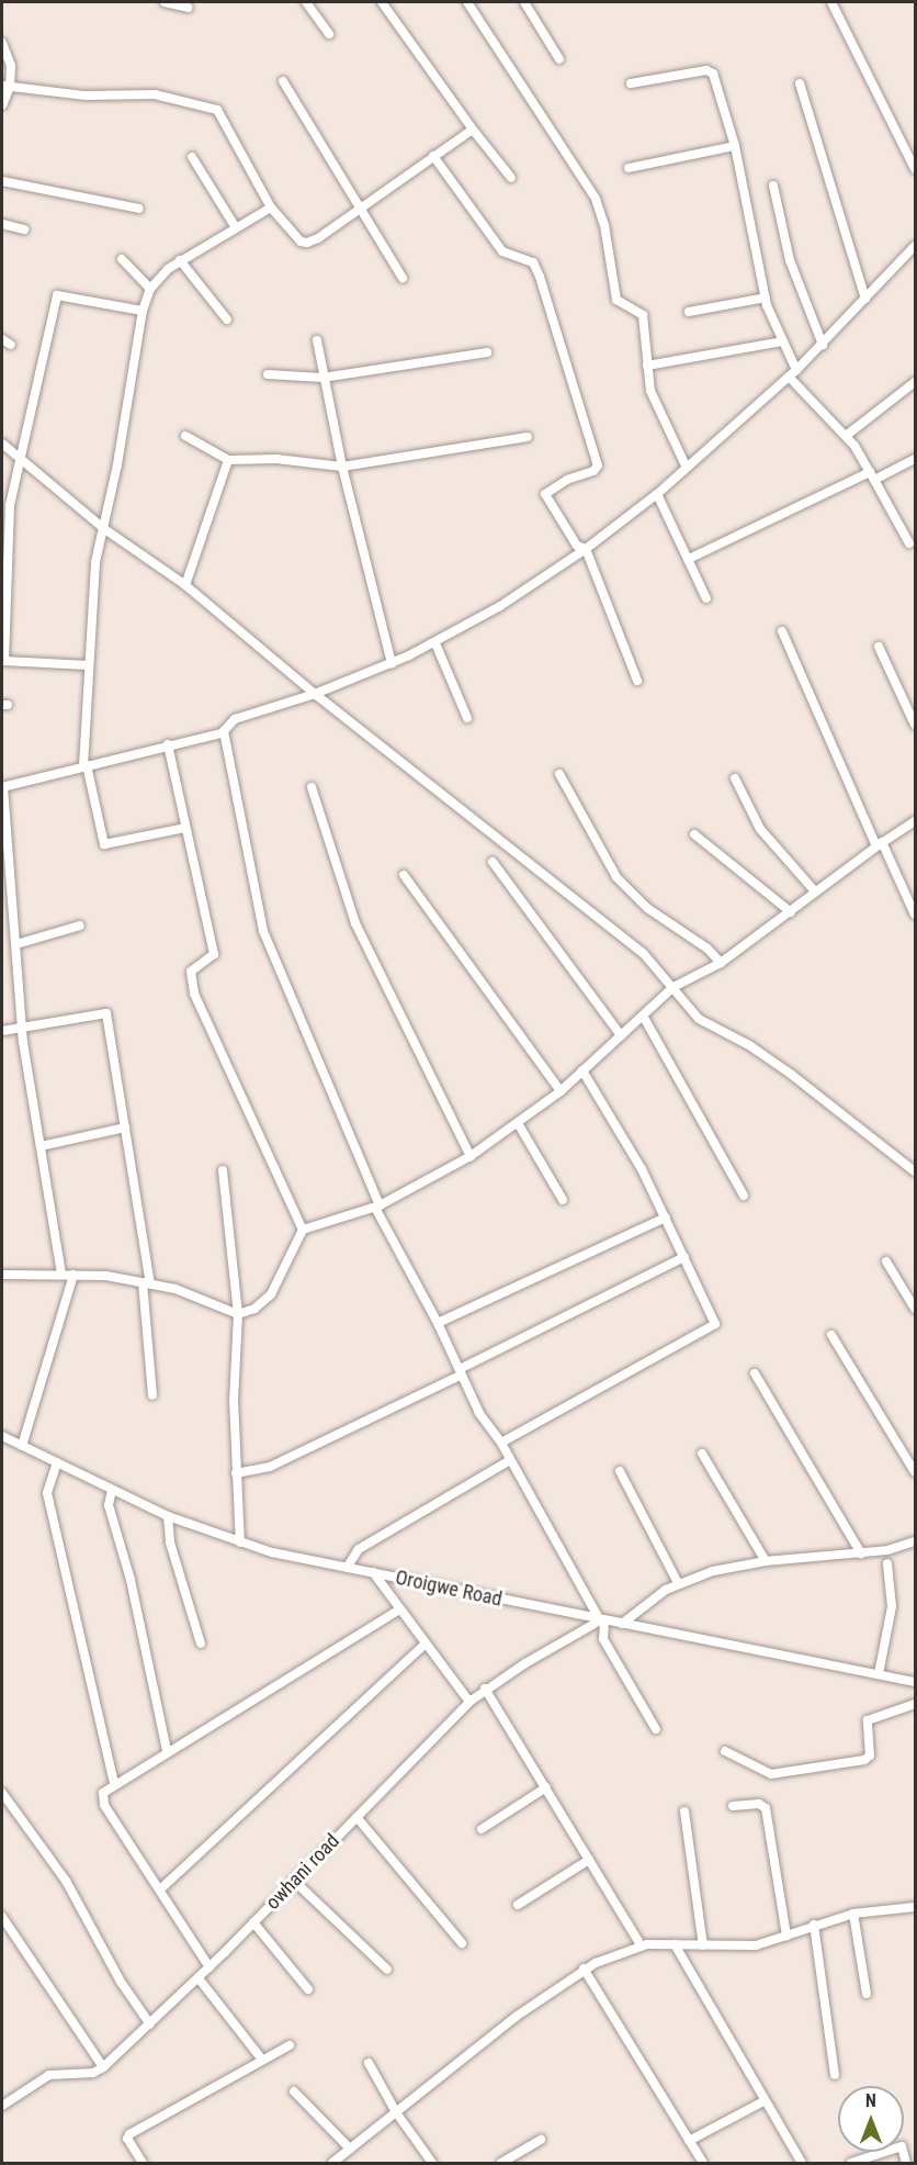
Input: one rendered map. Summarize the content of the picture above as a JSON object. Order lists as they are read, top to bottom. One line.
{"streets":{"street":["Oroigwe Road","owhani road"]},"crossings":[["Oroigwe Road","owhani road"]],"north":"top"}
